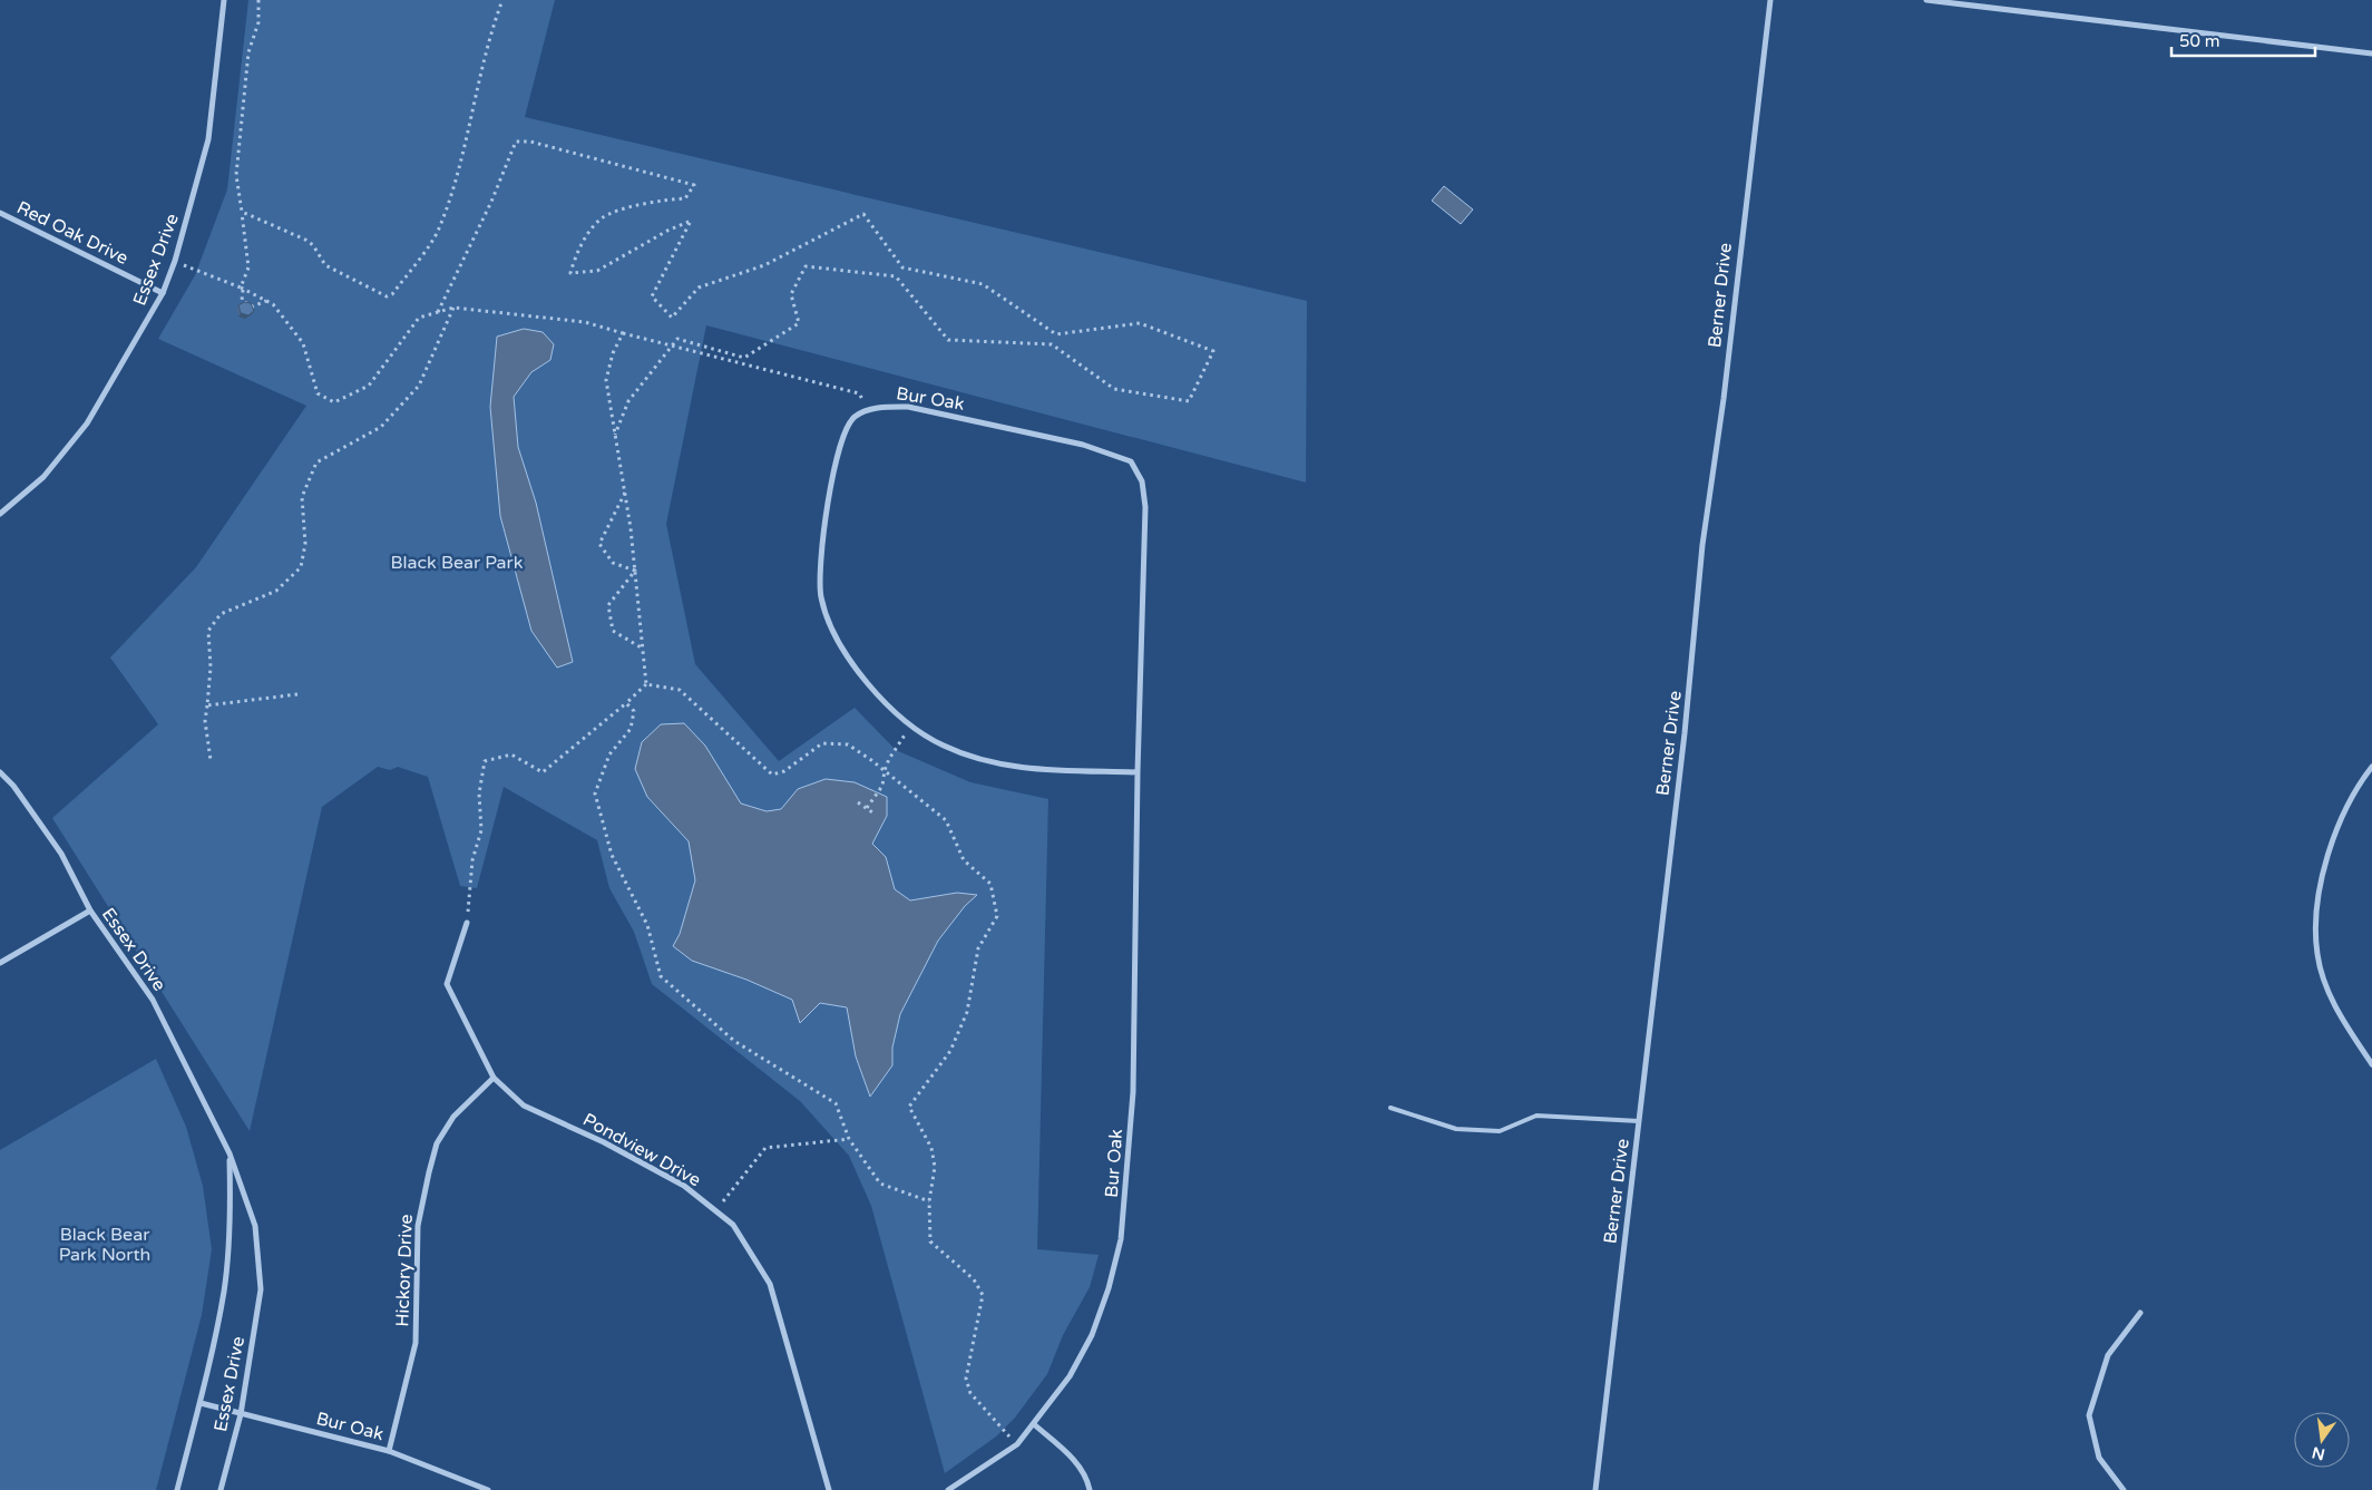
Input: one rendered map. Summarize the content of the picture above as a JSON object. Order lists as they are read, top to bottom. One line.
{"streets":{"street":["Red Oak Drive","Essex Drive","Berner Drive","Bur Oak","Pondview Drive","Hickory Drive"]},"crossings":[["Red Oak Drive","Essex Drive"],["Essex Drive","Bur Oak"],["Bur Oak","Hickory Drive"],["Pondview Drive","Hickory Drive"]],"parks":["Black Bear Park","Black Bear Park North"],"scale_bar":"50 m","north":"bottom"}
